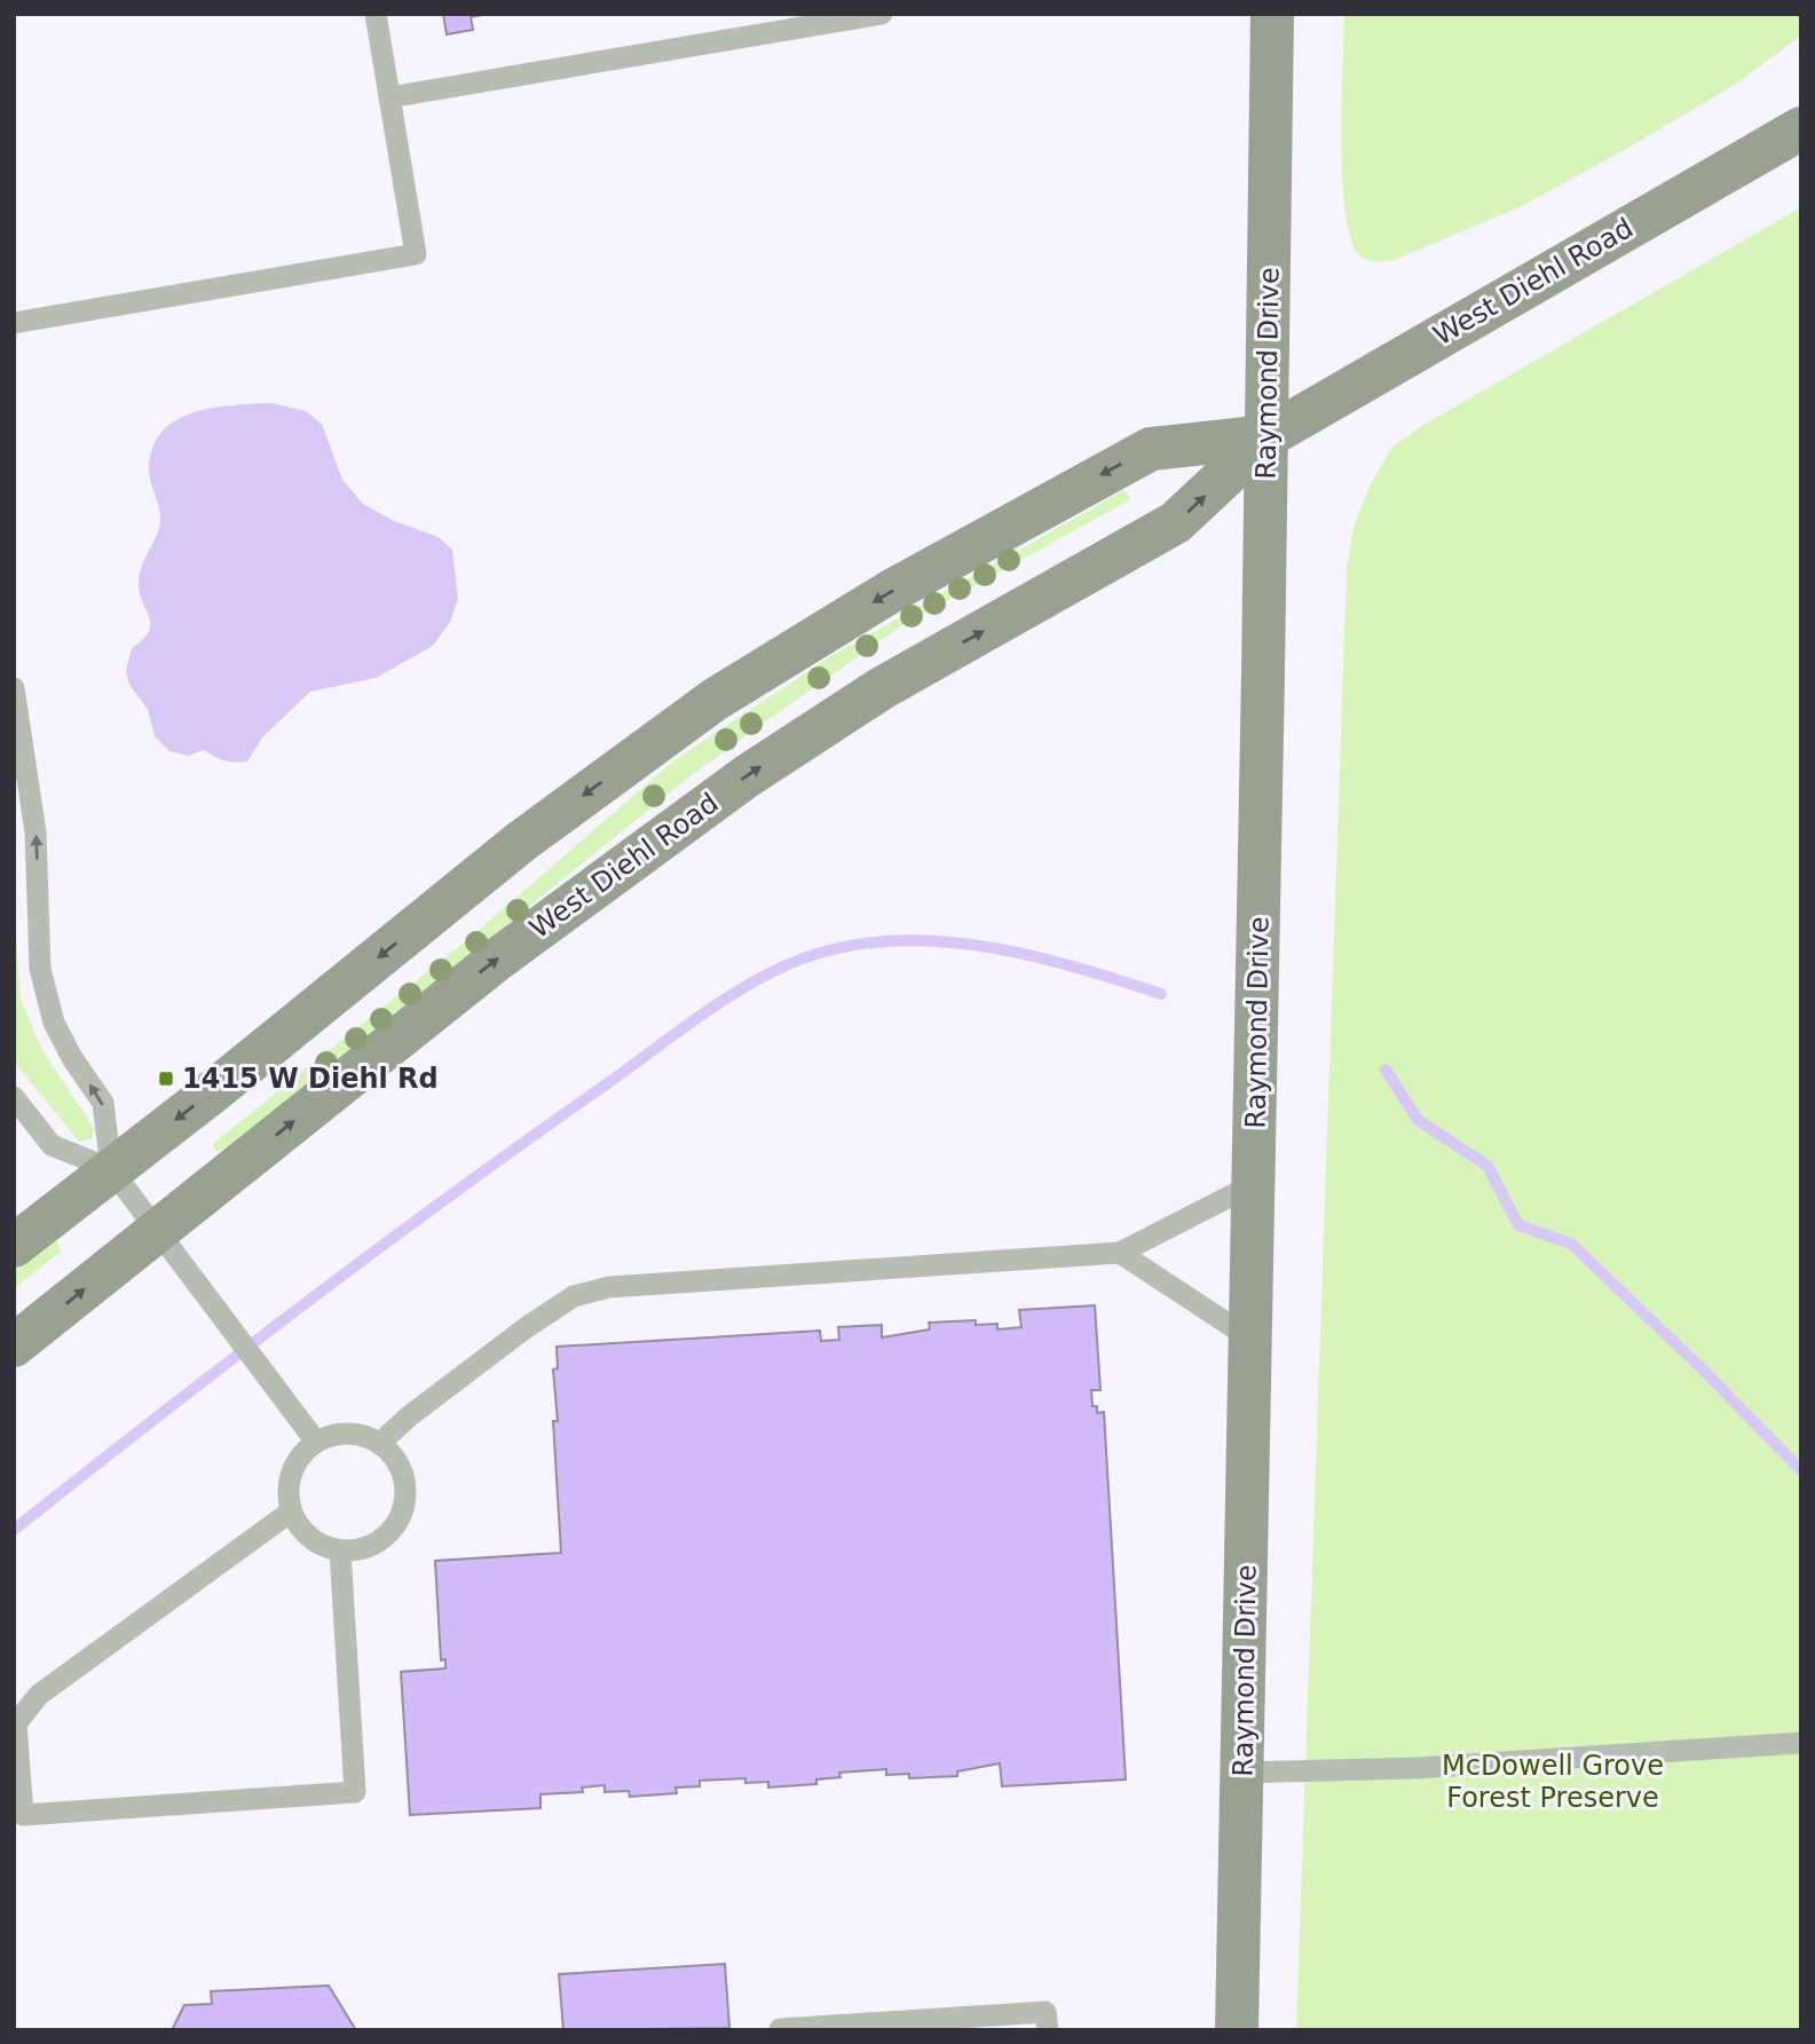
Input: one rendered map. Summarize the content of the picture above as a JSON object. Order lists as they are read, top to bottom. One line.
{"streets":{"street":["West Diehl Road","Raymond Drive"]},"crossings":[["West Diehl Road","Raymond Drive"]],"parks":["McDowell Grove Forest Preserve"],"places":{"transit":["1415 W Diehl Rd"]}}
